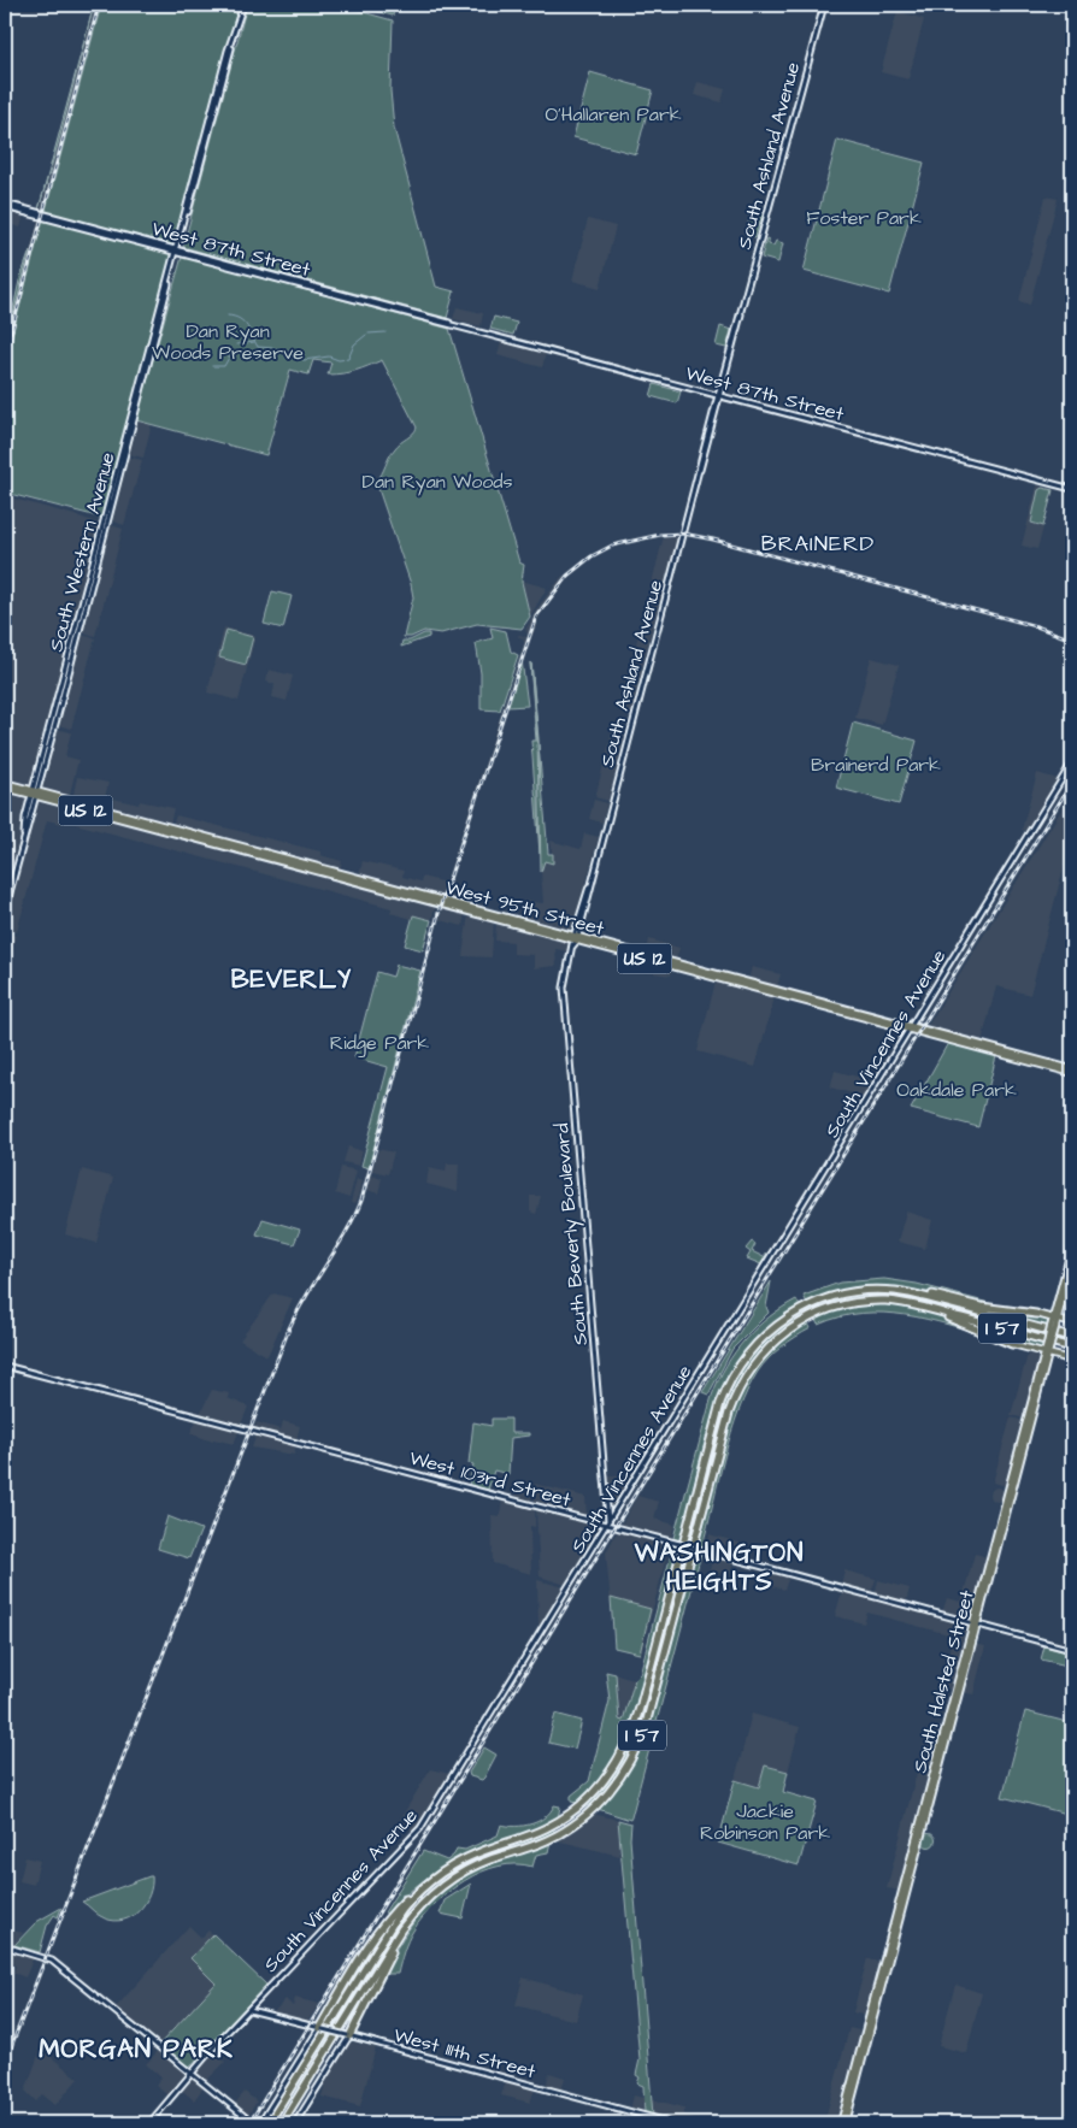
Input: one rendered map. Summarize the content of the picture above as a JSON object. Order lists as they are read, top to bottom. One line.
{"streets":{"highway":["I 57"],"main road":["South Ashland Avenue","West 87th Street","South Western Avenue","US 12","West 95th Street","South Vincennes Avenue","South Beverly Boulevard","West 103rd Street","South Halsted Street","West 111th Street"]},"crossings":[["South Ashland Avenue","West 87th Street"],["South Ashland Avenue","West 95th Street"],["South Ashland Avenue","South Beverly Boulevard"],["West 87th Street","South Western Avenue"],["South Western Avenue","West 95th Street"],["West 95th Street","South Vincennes Avenue"],["South Vincennes Avenue","South Beverly Boulevard"],["South Vincennes Avenue","West 103rd Street"],["South Vincennes Avenue","West 111th Street"],["South Beverly Boulevard","West 103rd Street"],["West 103rd Street","South Halsted Street"]],"districts":["BRAINERD","BEVERLY","WASHINGTON HEIGHTS","MORGAN PARK"],"parks":["O'Hallaren Park","Foster Park","Dan Ryan Woods Preserve","Dan Ryan Woods","Brainerd Park","Ridge Park","Oakdale Park","Jackie Robinson Park"]}
